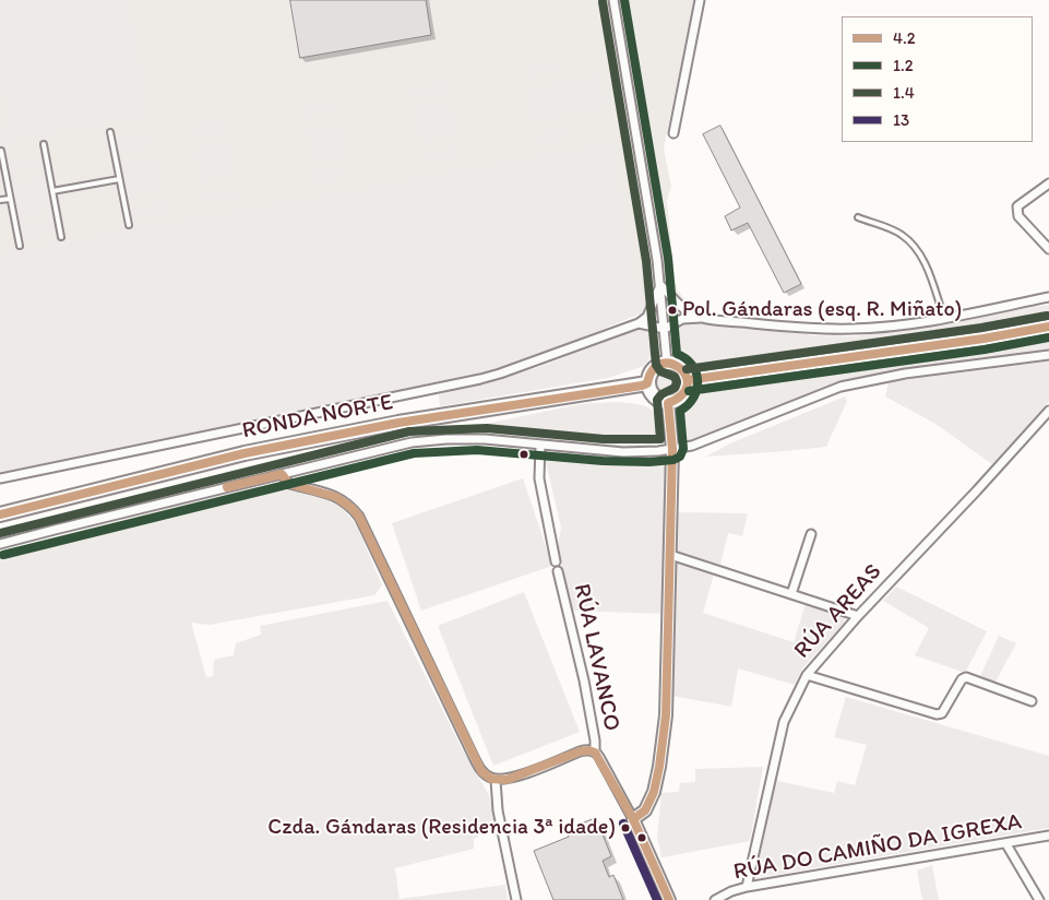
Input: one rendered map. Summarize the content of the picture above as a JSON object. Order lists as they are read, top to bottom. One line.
{"streets":{"highway":["RONDA NORTE"],"street":["RÚA AREAS","RÚA LAVANCO","RÚA DO CAMIÑO DA IGREXA"]},"crossings":[["RÚA AREAS","RÚA DO CAMIÑO DA IGREXA"]],"places":["Pol. Gándaras (esq. R. Miñato)","Czda. Gándaras (Residencia 3ª idade)"],"lines":["transit line 1.2","transit line 1.4","transit line 4.2","transit line 13"],"legend":["4.2","1.2","1.4","13"]}
